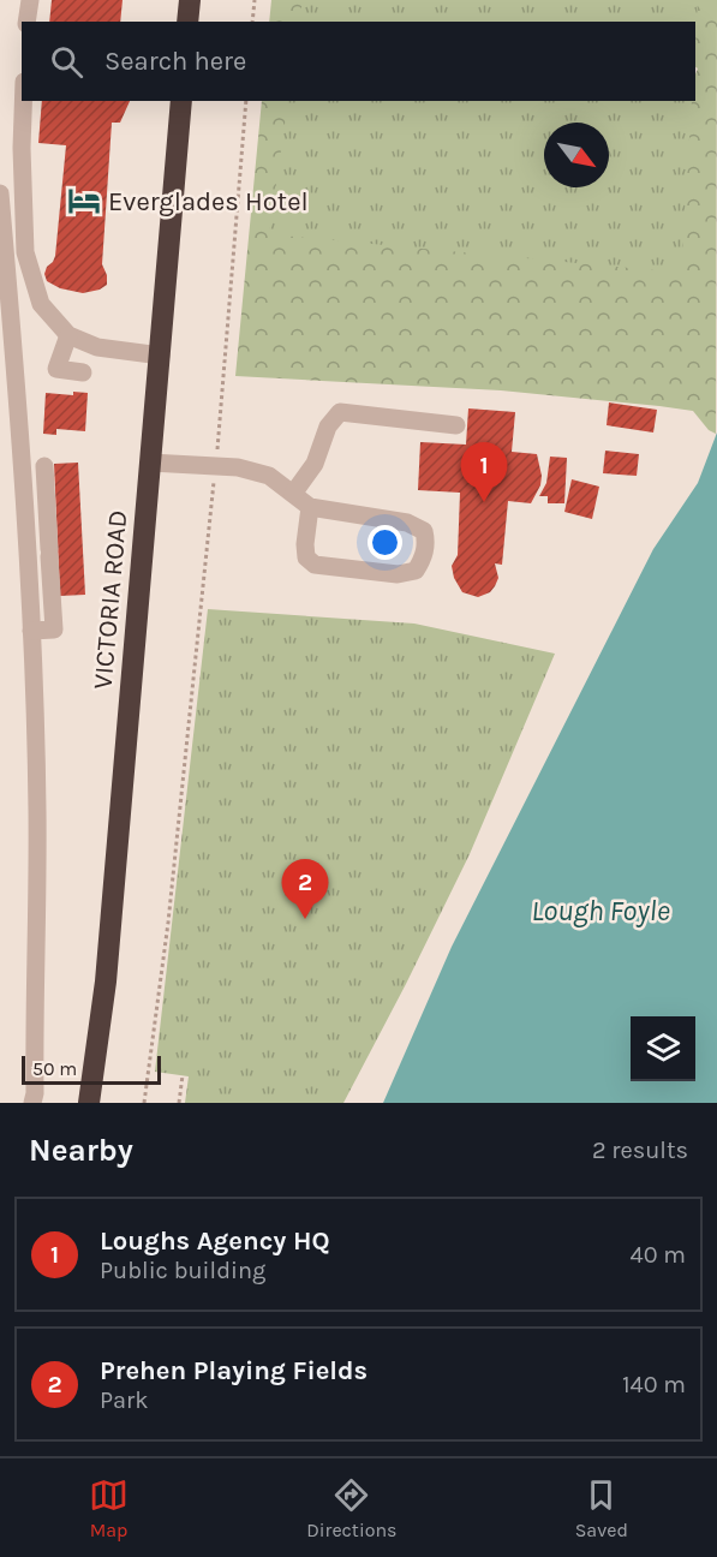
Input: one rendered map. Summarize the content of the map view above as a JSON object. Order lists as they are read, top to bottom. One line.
{"streets":{"highway":["VICTORIA ROAD"]},"water":["Lough Foyle"],"places":{"hotel":["Everglades Hotel"]},"scale_bar":"50 m","north":"bottom right","page":{"search":"Search here","pins":["1","2"],"scale":"50 m","heading":["Nearby","2 results"],"list":[{"mark":"1","name":"Loughs Agency HQ","note":"Public building","value":"40 m"},{"mark":"2","name":"Prehen Playing Fields","note":"Park","value":"140 m"}],"nav":["Map","Directions","Saved"]}}
